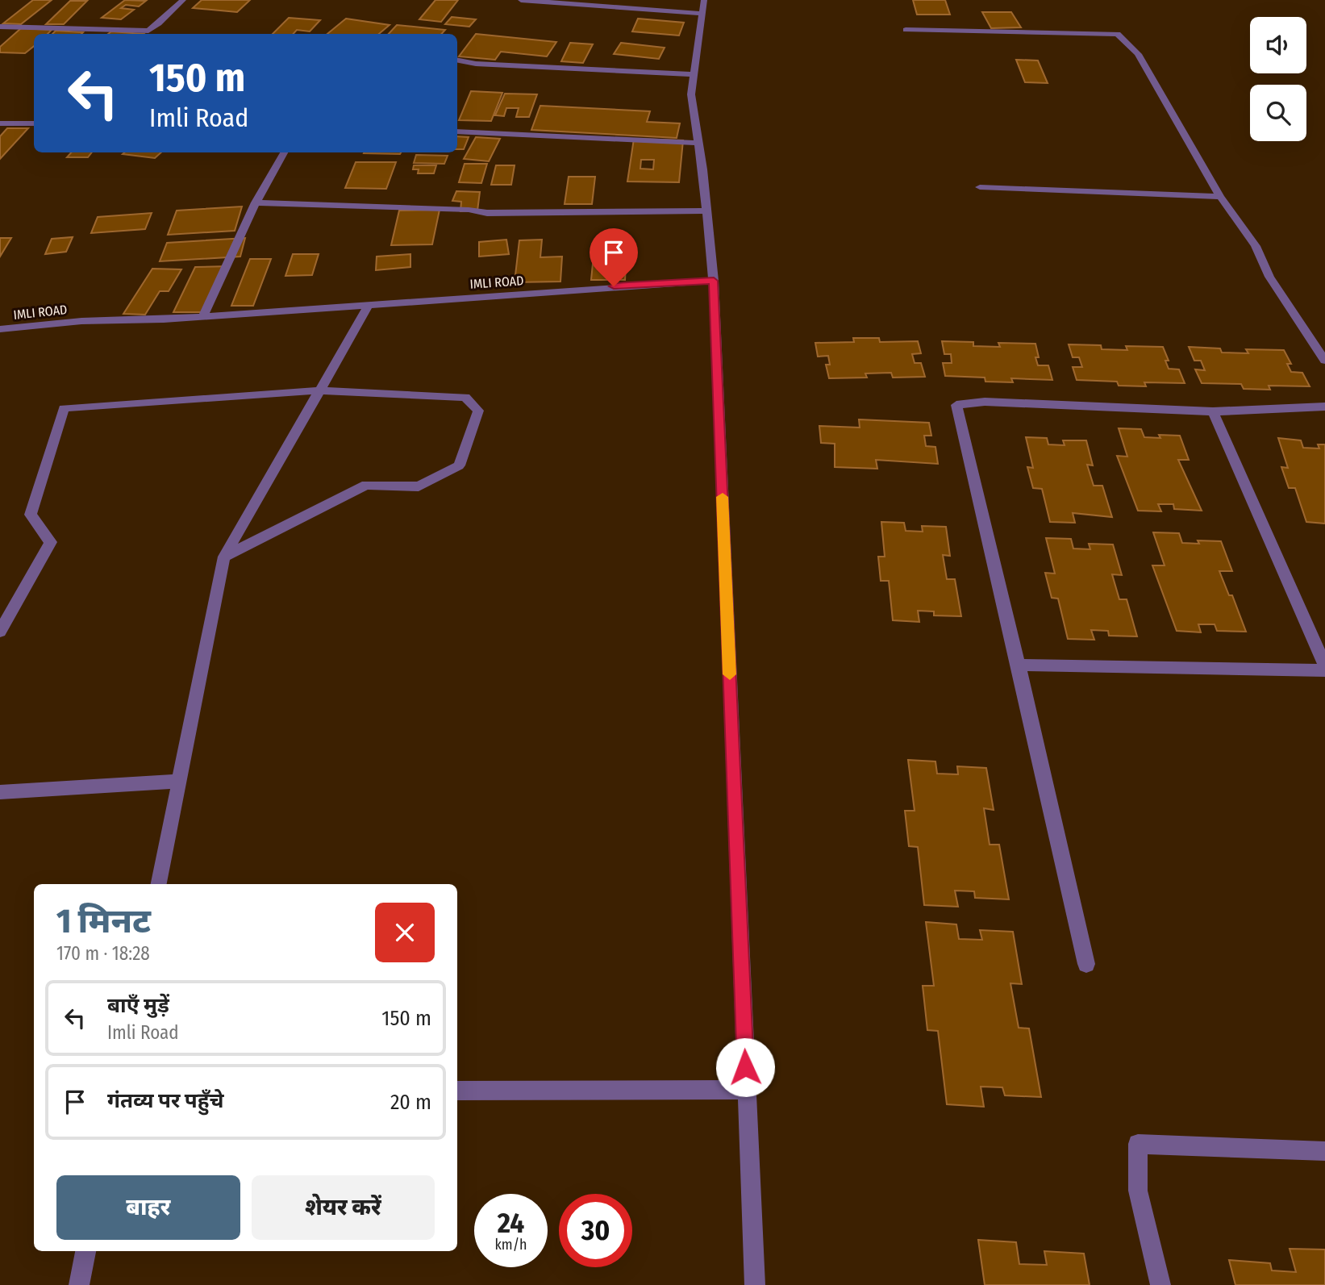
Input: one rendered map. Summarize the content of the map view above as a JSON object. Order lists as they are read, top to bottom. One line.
{"streets":{"street":["IMLI ROAD"]},"page":{"turn":["150 m","Imli Road"],"heading":["1 मिनट","170 m · 18:28"],"list":[{"name":"बाएँ मुड़ें","note":"Imli Road","value":"150 m"},{"name":"गंतव्य पर पहुँचे","value":"20 m"}],"buttons":["बाहर","शेयर करें"],"speed":"24 km/h","limit":"30"}}
